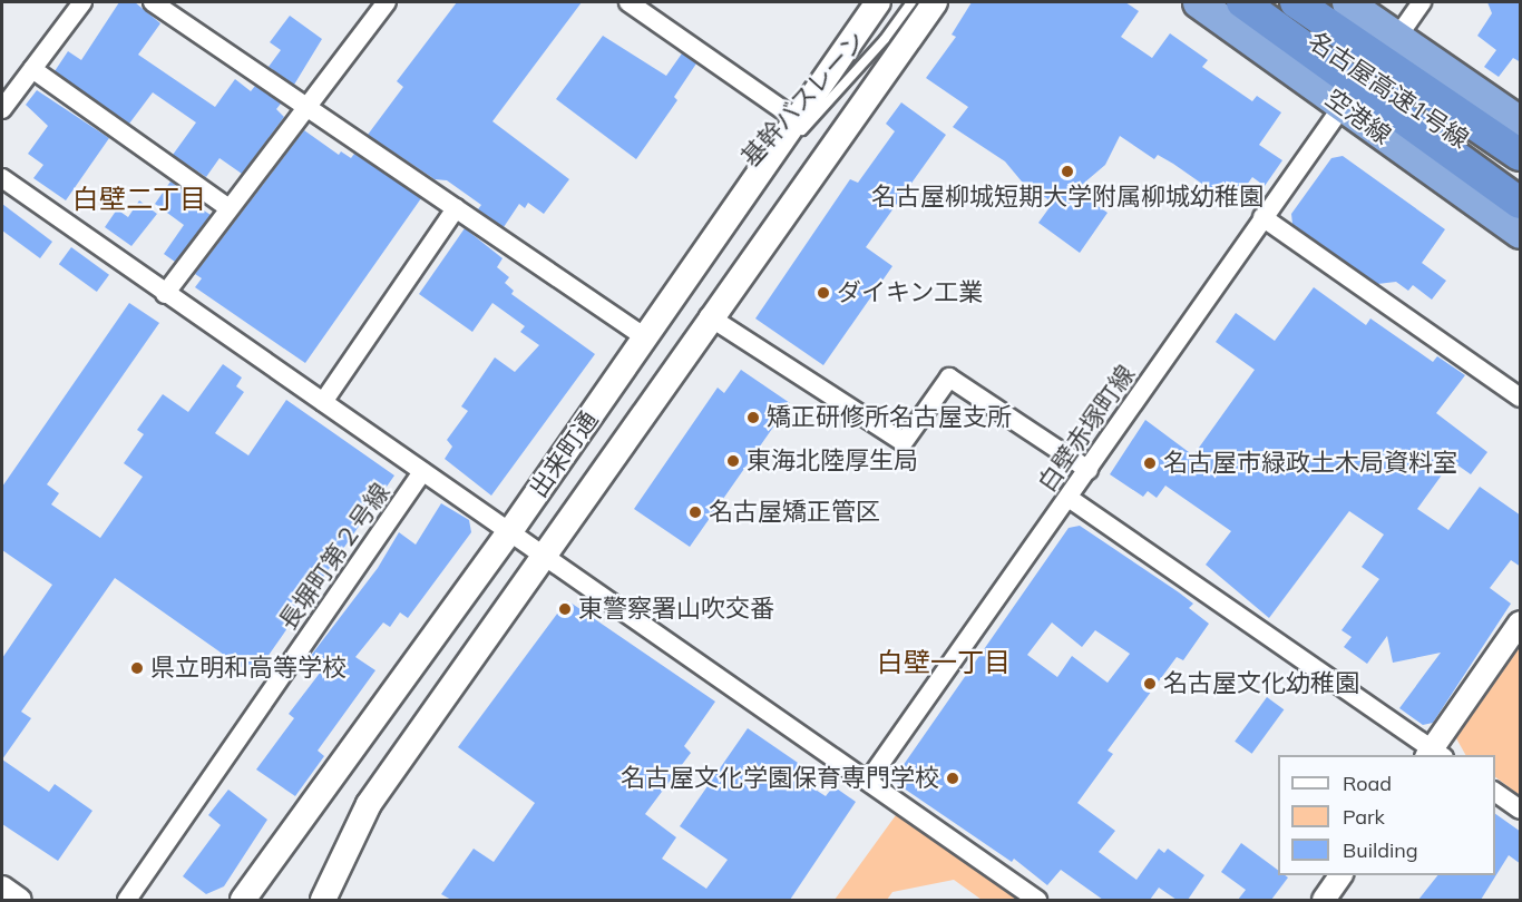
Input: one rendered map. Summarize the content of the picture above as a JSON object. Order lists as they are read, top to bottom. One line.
{"streets":{"highway":["名古屋高速1号線","空港線"],"main road":["出来町通"],"street":["白壁赤塚町線","長塀町第２号線"],"lane":["基幹バスレーン"]},"crossings":[["基幹バスレーン","出来町通"],["空港線","白壁赤塚町線"]],"districts":["白壁二丁目","白壁一丁目"],"places":["名古屋柳城短期大学附属柳城幼稚園","ダイキン工業","矯正研修所名古屋支所","東海北陸厚生局","名古屋市緑政土木局資料室","名古屋矯正管区","東警察署山吹交番","県立明和高等学校","名古屋文化幼稚園","名古屋文化学園保育専門学校"],"legend":["Road","Park","Building"]}
